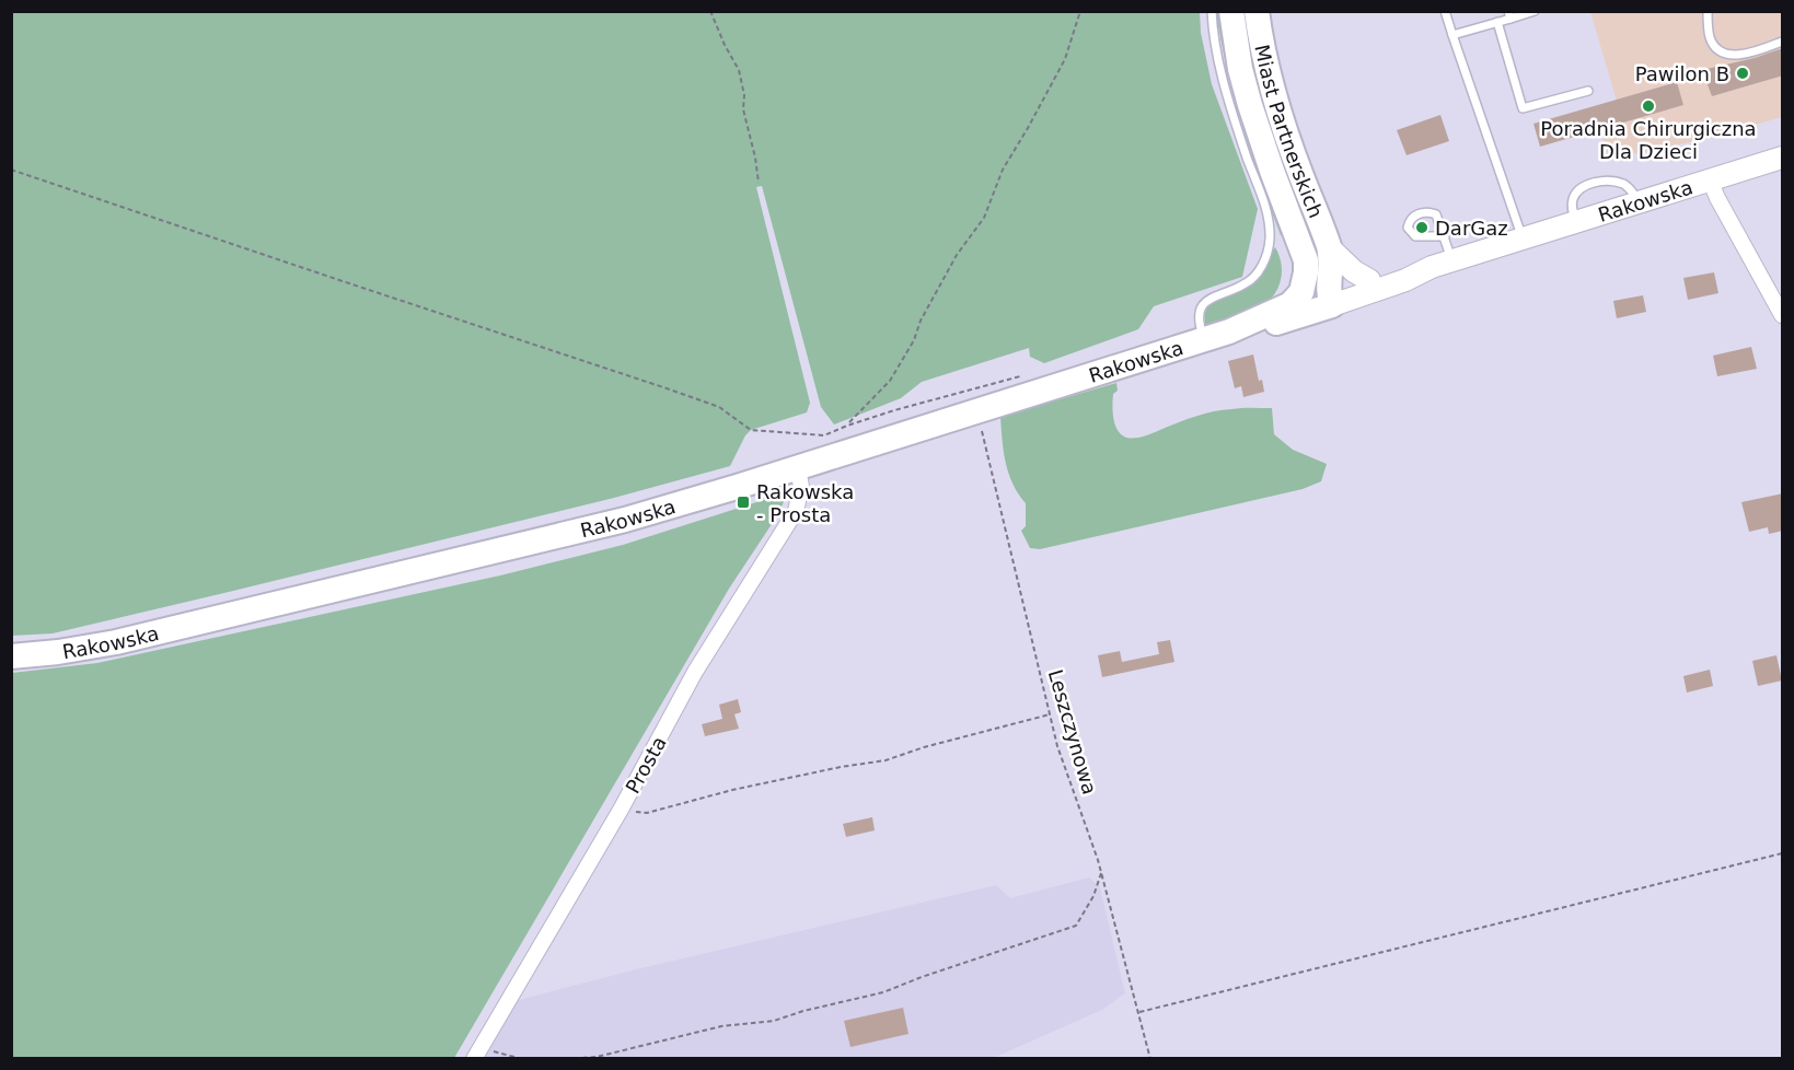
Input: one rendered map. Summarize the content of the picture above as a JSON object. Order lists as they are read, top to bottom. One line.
{"streets":{"main road":["Miast Partnerskich","Rakowska"],"street":["Prosta"],"path":["Leszczynowa"]},"crossings":[["Miast Partnerskich","Rakowska"],["Rakowska","Leszczynowa"],["Rakowska","Prosta"]],"places":{"other":["Pawilon B","Poradnia Chirurgiczna Dla Dzieci","DarGaz"],"transit":["Rakowska - Prosta"]}}
